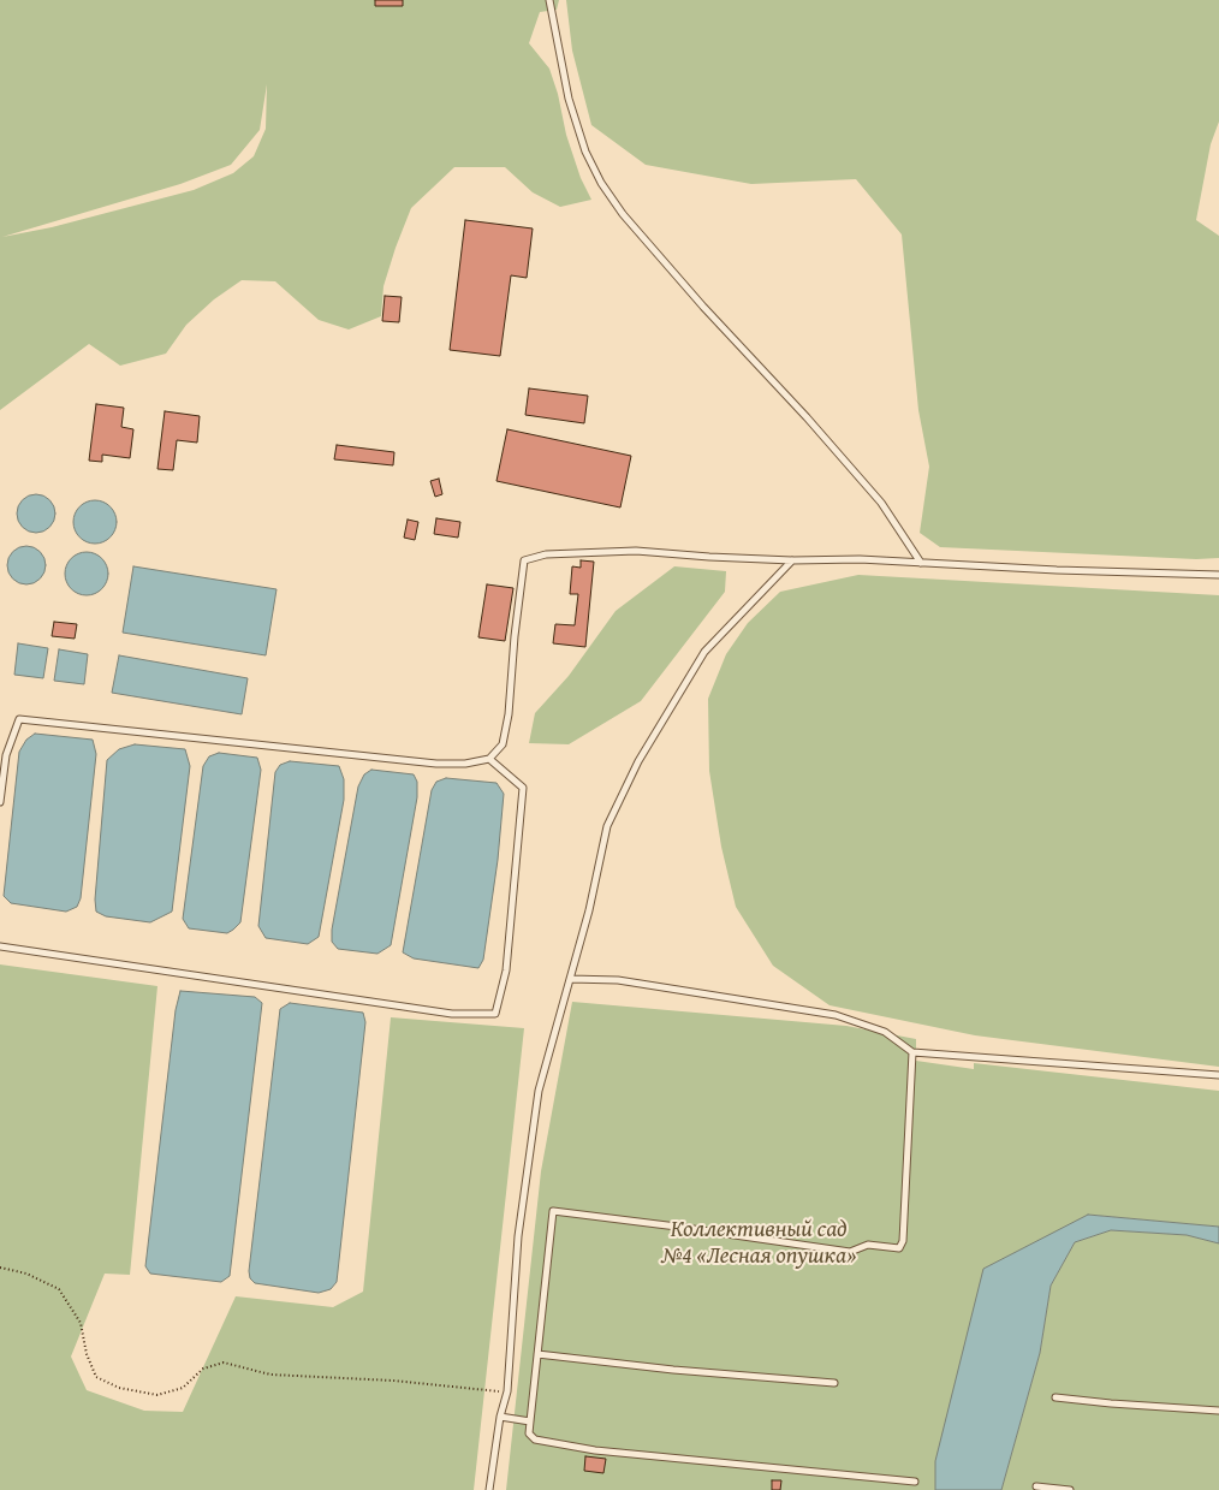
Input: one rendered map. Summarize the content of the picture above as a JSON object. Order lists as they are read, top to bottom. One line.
{"parks":["Коллективный сад №4 «Лесная опушка»"]}
